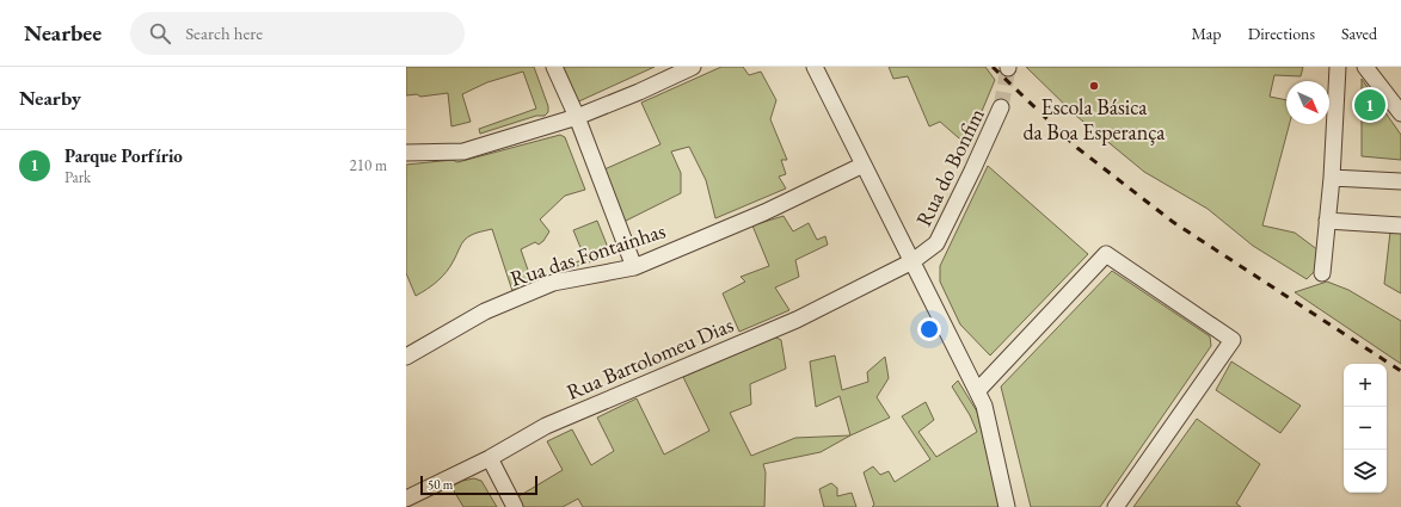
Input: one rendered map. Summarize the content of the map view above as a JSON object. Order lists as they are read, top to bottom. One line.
{"streets":{"street":["Rua do Bonfim","Rua das Fontainhas","Rua Bartolomeu Dias"]},"crossings":[["Rua do Bonfim","Rua Bartolomeu Dias"]],"places":["Escola Básica da Boa Esperança"],"scale_bar":"50 m","north":"bottom right","page":{"header":"Nearbee","search":"Search here","nav":["Map","Directions","Saved"],"heading":"Nearby","pins":"1","list":[{"mark":"1","name":"Parque Porfírio","note":"Park","value":"210 m"}],"map_buttons":["+","−"],"scale":"50 m"}}
